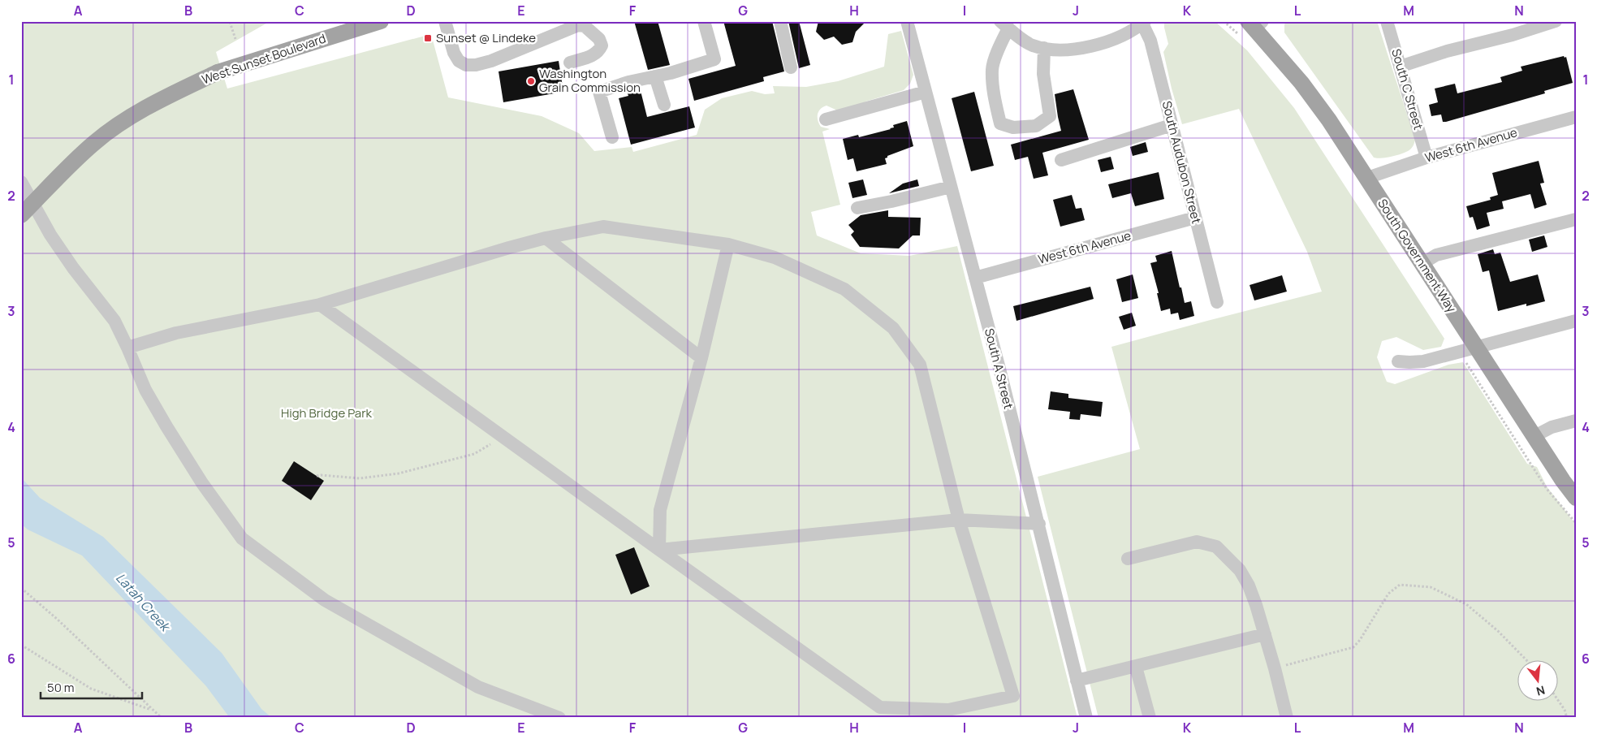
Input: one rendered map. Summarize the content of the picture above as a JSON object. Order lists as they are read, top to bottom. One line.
{"streets":{"main road":["West Sunset Boulevard","South Government Way"],"street":["South C Street","West 6th Avenue","South Audubon Street","South A Street"]},"crossings":[["South C Street","West 6th Avenue"],["West 6th Avenue","South Audubon Street"],["West 6th Avenue","South Government Way"],["West 6th Avenue","South A Street"]],"water":["Latah Creek"],"parks":["High Bridge Park"],"places":{"transit":["Sunset @ Lindeke"],"other":["Washington Grain Commission"]},"scale_bar":"50 m","north":"bottom","grid":{"columns":["A","B","C","D","E","F","G","H","I","J","K","L","M","N"],"rows":["1","2","3","4","5","6"]}}
